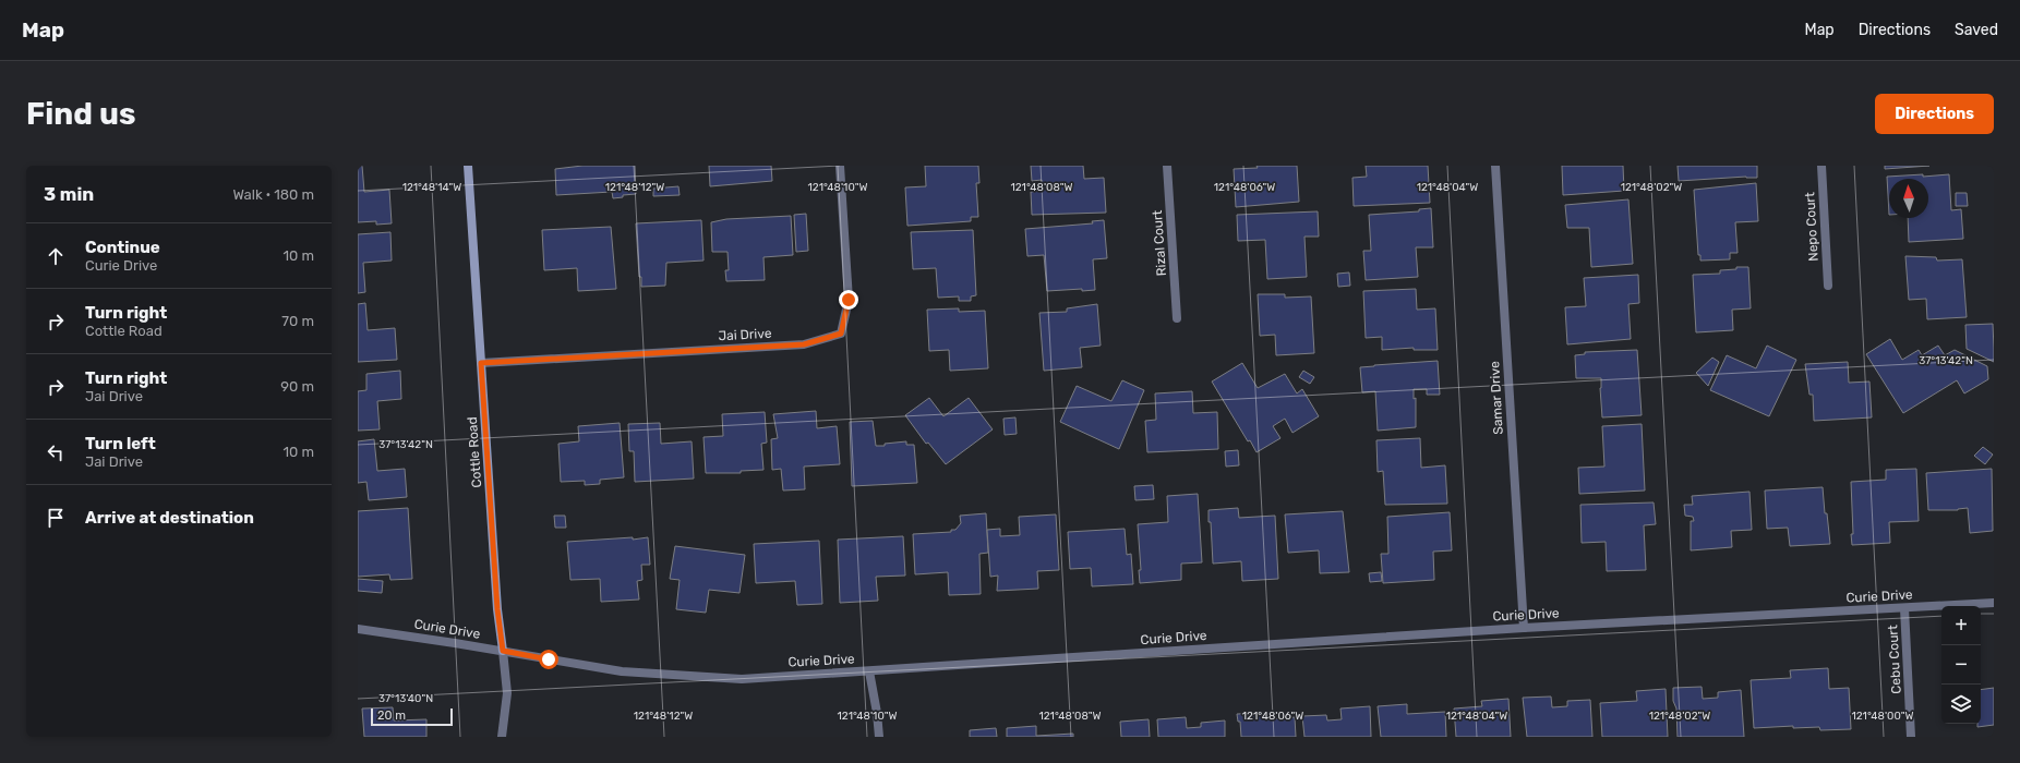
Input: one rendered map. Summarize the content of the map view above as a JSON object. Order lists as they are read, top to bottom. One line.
{"streets":{"street":["Nepo Court","Rizal Court","Jai Drive","Samar Drive","Cottle Road","Curie Drive","Cebu Court"]},"crossings":[["Jai Drive","Cottle Road"],["Samar Drive","Curie Drive"],["Cottle Road","Curie Drive"],["Curie Drive","Cebu Court"]],"scale_bar":"20 m","north":"top","page":{"header":"Map","nav":["Map","Directions","Saved"],"buttons":"Directions","title":"Find us","heading":["3 min","Walk · 180 m"],"list":[["Continue","Curie Drive","10 m"],["Turn right","Cottle Road","70 m"],["Turn right","Jai Drive","90 m"],["Turn left","Jai Drive","10 m"],"Arrive at destination"],"map_buttons":["+","−"],"scale":"20 m"},"coordinates":["121°48'14\"W","121°48'12\"W","121°48'10\"W","121°48'08\"W","121°48'06\"W","121°48'04\"W","121°48'02\"W","37°13'42\"N","37°13'40\"N","121°48'00\"W"]}
